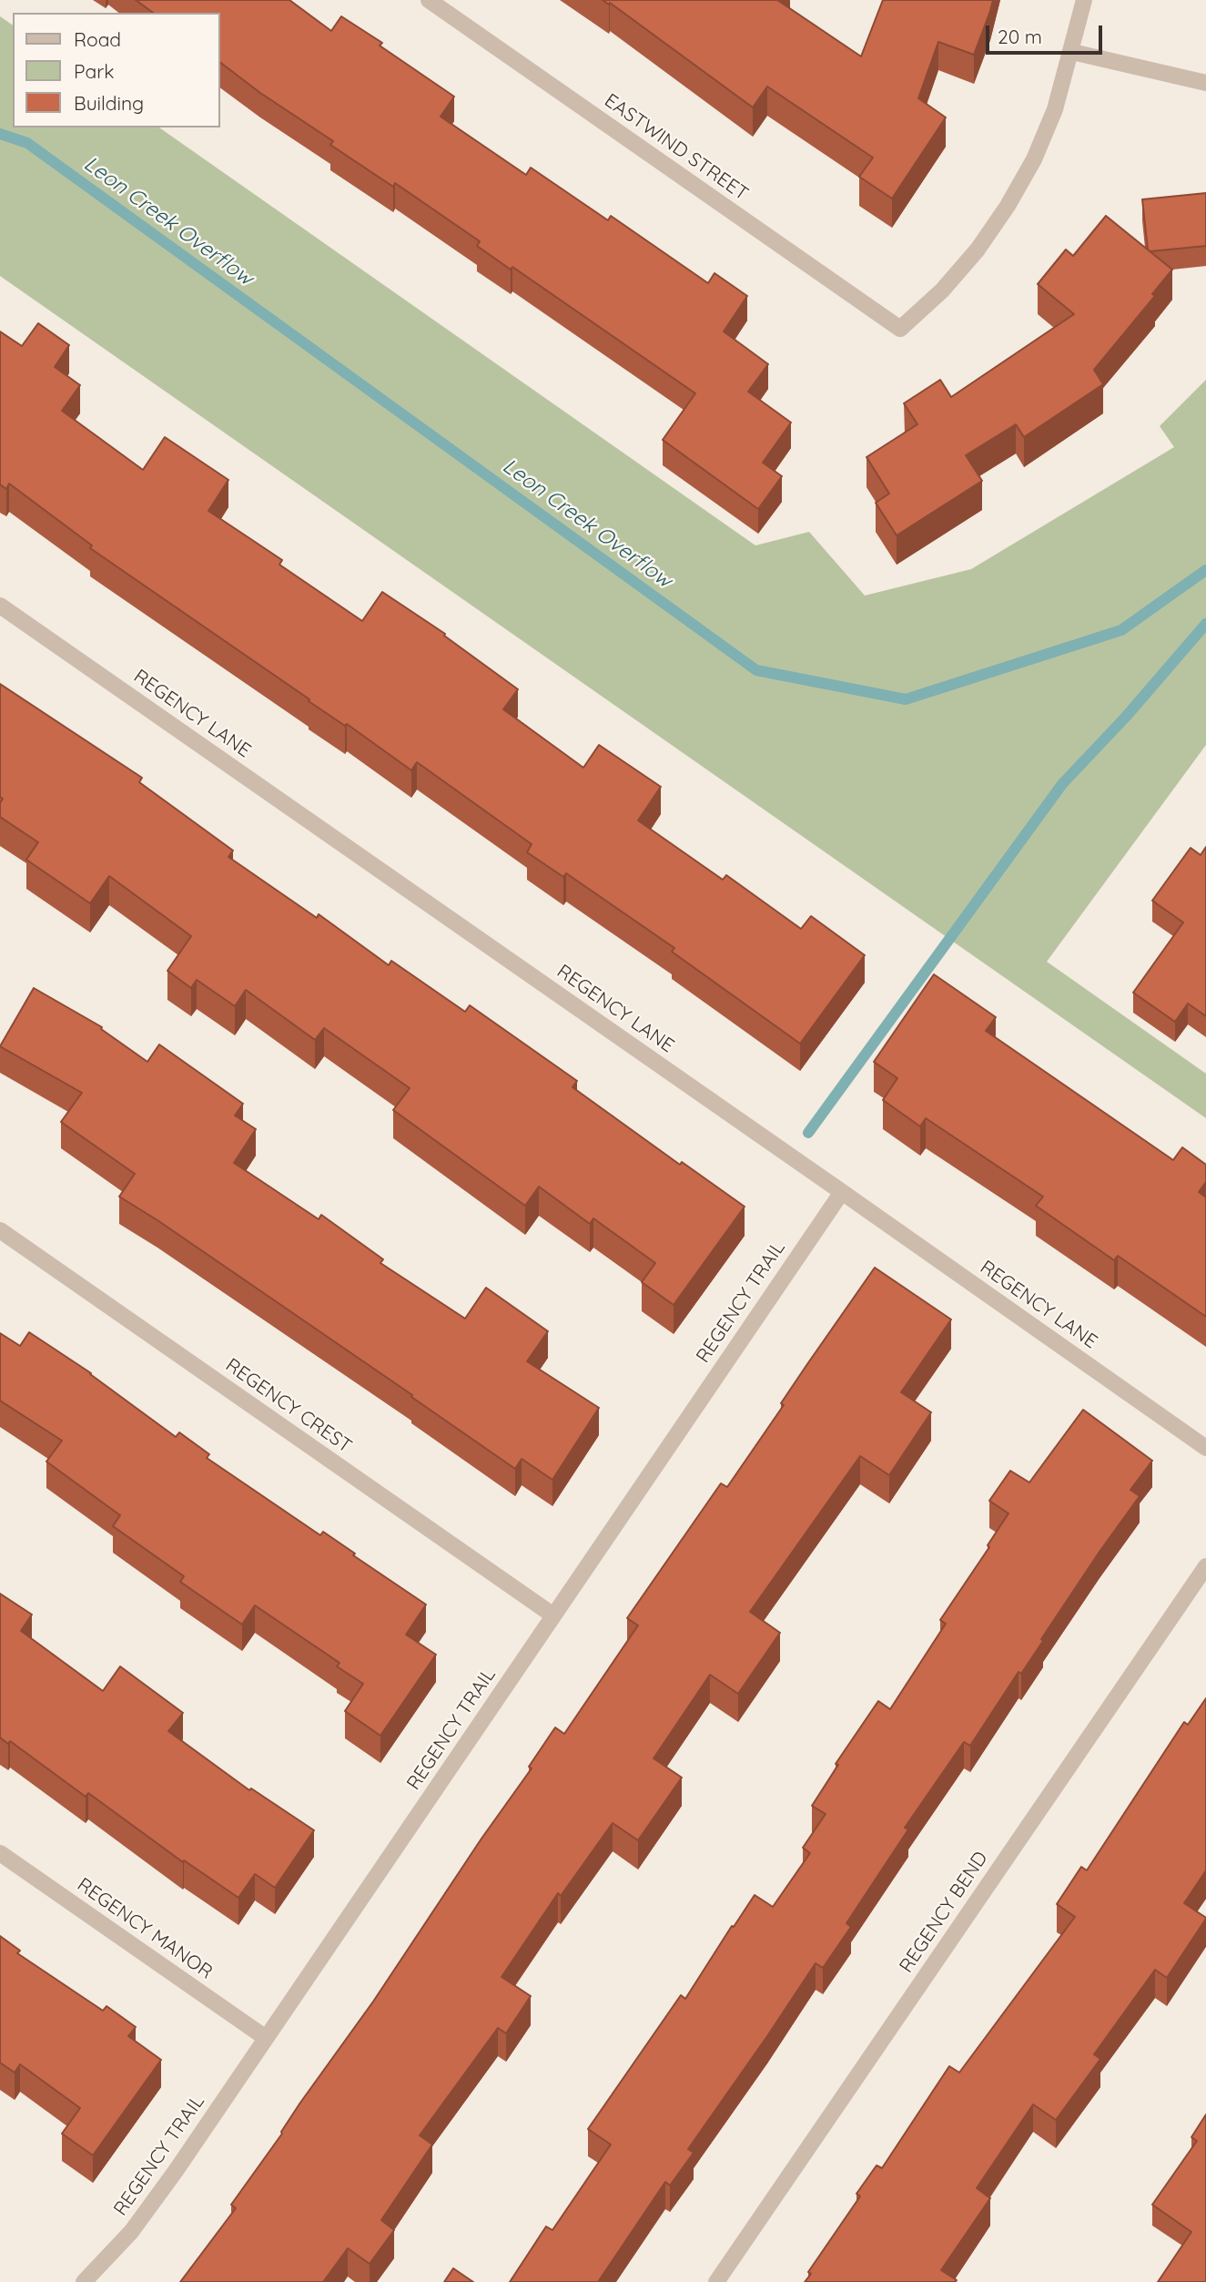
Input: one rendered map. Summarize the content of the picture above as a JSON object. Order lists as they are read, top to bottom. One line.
{"streets":{"street":["EASTWIND STREET","REGENCY LANE","REGENCY TRAIL","REGENCY CREST","REGENCY BEND","REGENCY MANOR"]},"crossings":[["REGENCY LANE","REGENCY TRAIL"],["REGENCY TRAIL","REGENCY CREST"],["REGENCY TRAIL","REGENCY MANOR"]],"water":["Leon Creek Overflow"],"legend":["Road","Park","Building"],"scale_bar":"20 m"}
